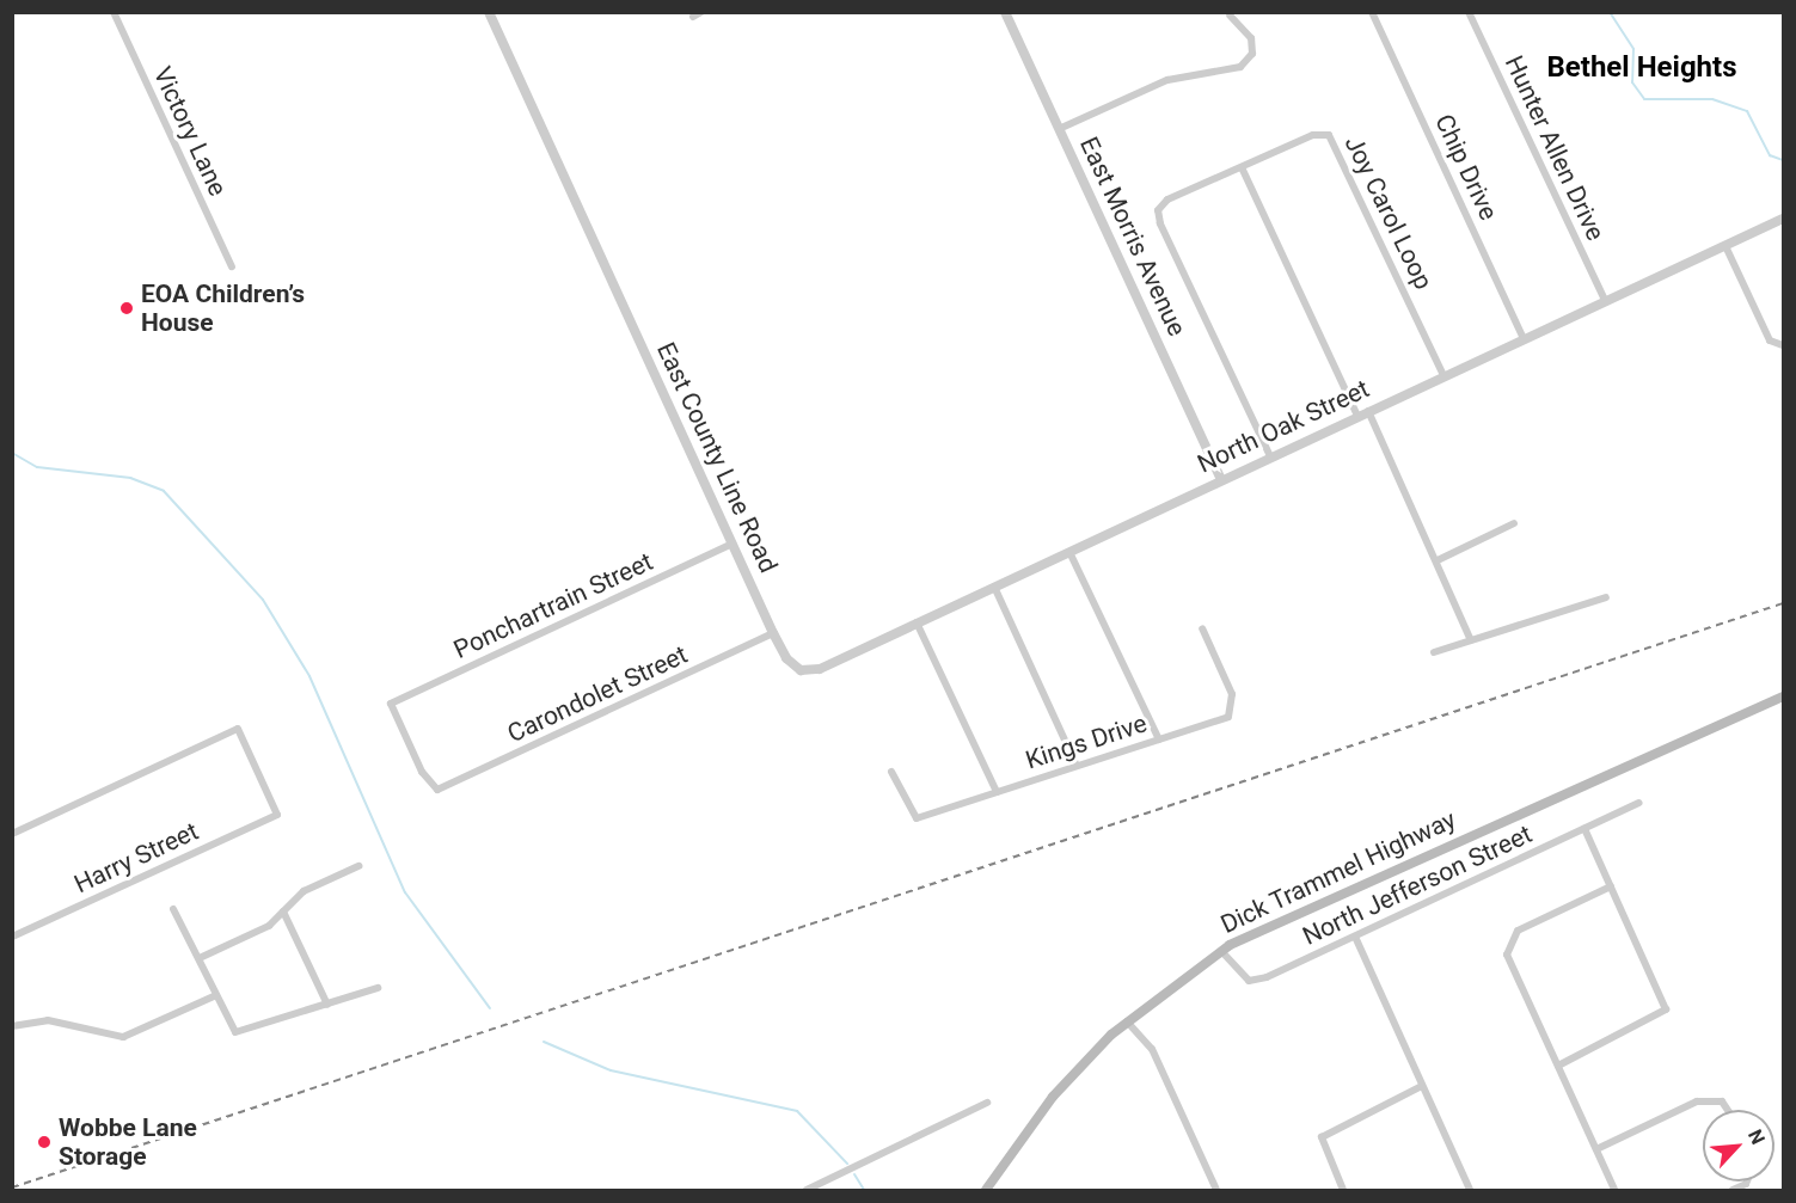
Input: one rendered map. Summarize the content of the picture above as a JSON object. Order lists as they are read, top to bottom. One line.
{"streets":{"main road":["Dick Trammel Highway"],"street":["Victory Lane","Hunter Allen Drive","Chip Drive","Joy Carol Loop","East Morris Avenue","North Oak Street","East County Line Road","Ponchartrain Street","Carondolet Street","Kings Drive","Harry Street","North Jefferson Street"]},"crossings":[["Hunter Allen Drive","North Oak Street"],["Chip Drive","North Oak Street"],["Joy Carol Loop","North Oak Street"],["East Morris Avenue","North Oak Street"],["North Oak Street","East County Line Road"],["East County Line Road","Ponchartrain Street"],["East County Line Road","Carondolet Street"],["Ponchartrain Street","Carondolet Street"],["Dick Trammel Highway","North Jefferson Street"]],"districts":["Bethel Heights"],"places":["EOA Children’s House","Wobbe Lane Storage"],"north":"top right"}
